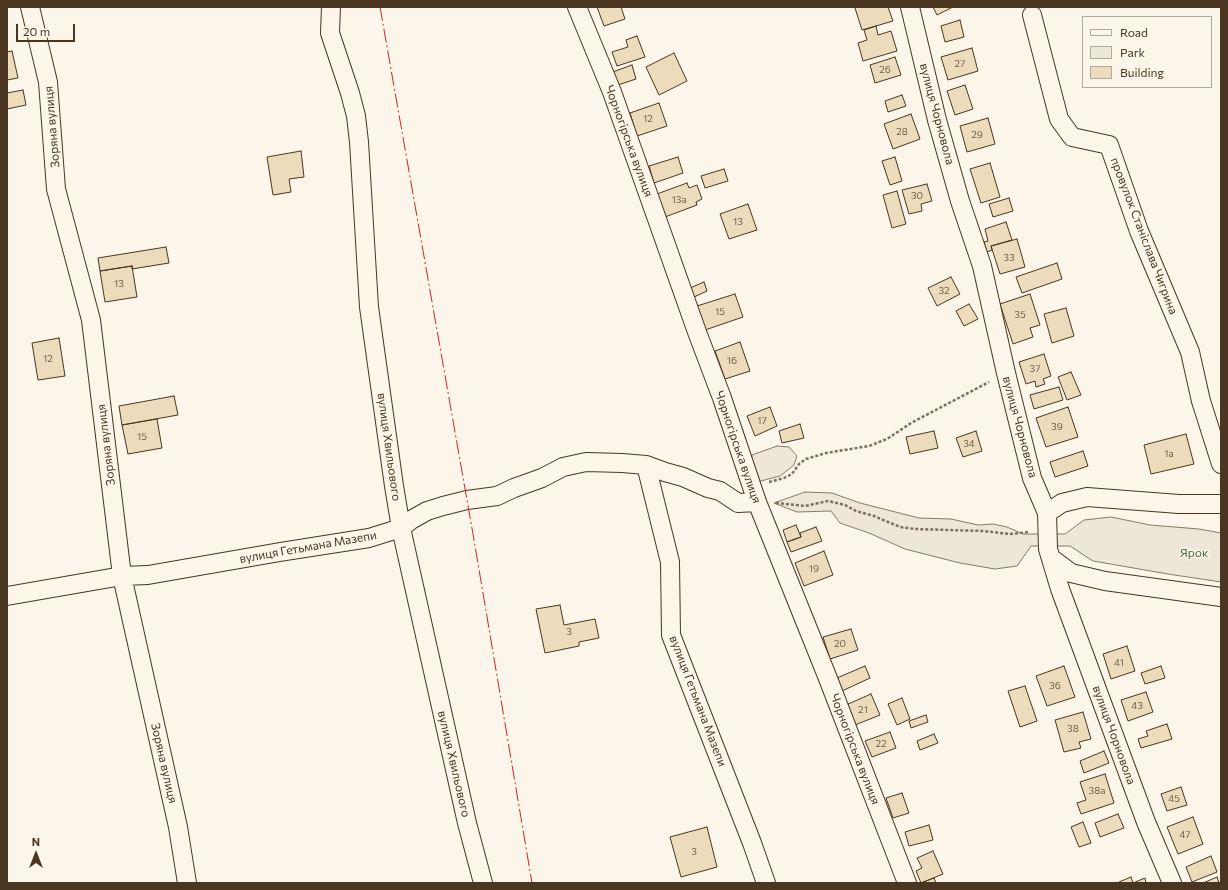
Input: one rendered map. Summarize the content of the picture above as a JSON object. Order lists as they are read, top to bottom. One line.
{"streets":{"street":["вулиця Чорновола","Зоряна вулиця","Чорногірська вулиця","провулок Станіслава Чигрина","вулиця Хвильового","вулиця Гетьмана Мазепи"]},"crossings":[["Зоряна вулиця","вулиця Гетьмана Мазепи"],["Чорногірська вулиця","вулиця Гетьмана Мазепи"],["вулиця Хвильового","вулиця Гетьмана Мазепи"]],"parks":["Ярок"],"house_numbers":["27","26","12","28","29","30","13а","13","33","13","32","15","35","12","16","37","17","39","15","34","1а","19","3","20","41","36","43","21","38","22","38а","45","47","3"],"legend":["Road","Park","Building"],"scale_bar":"20 m","north":"top"}
